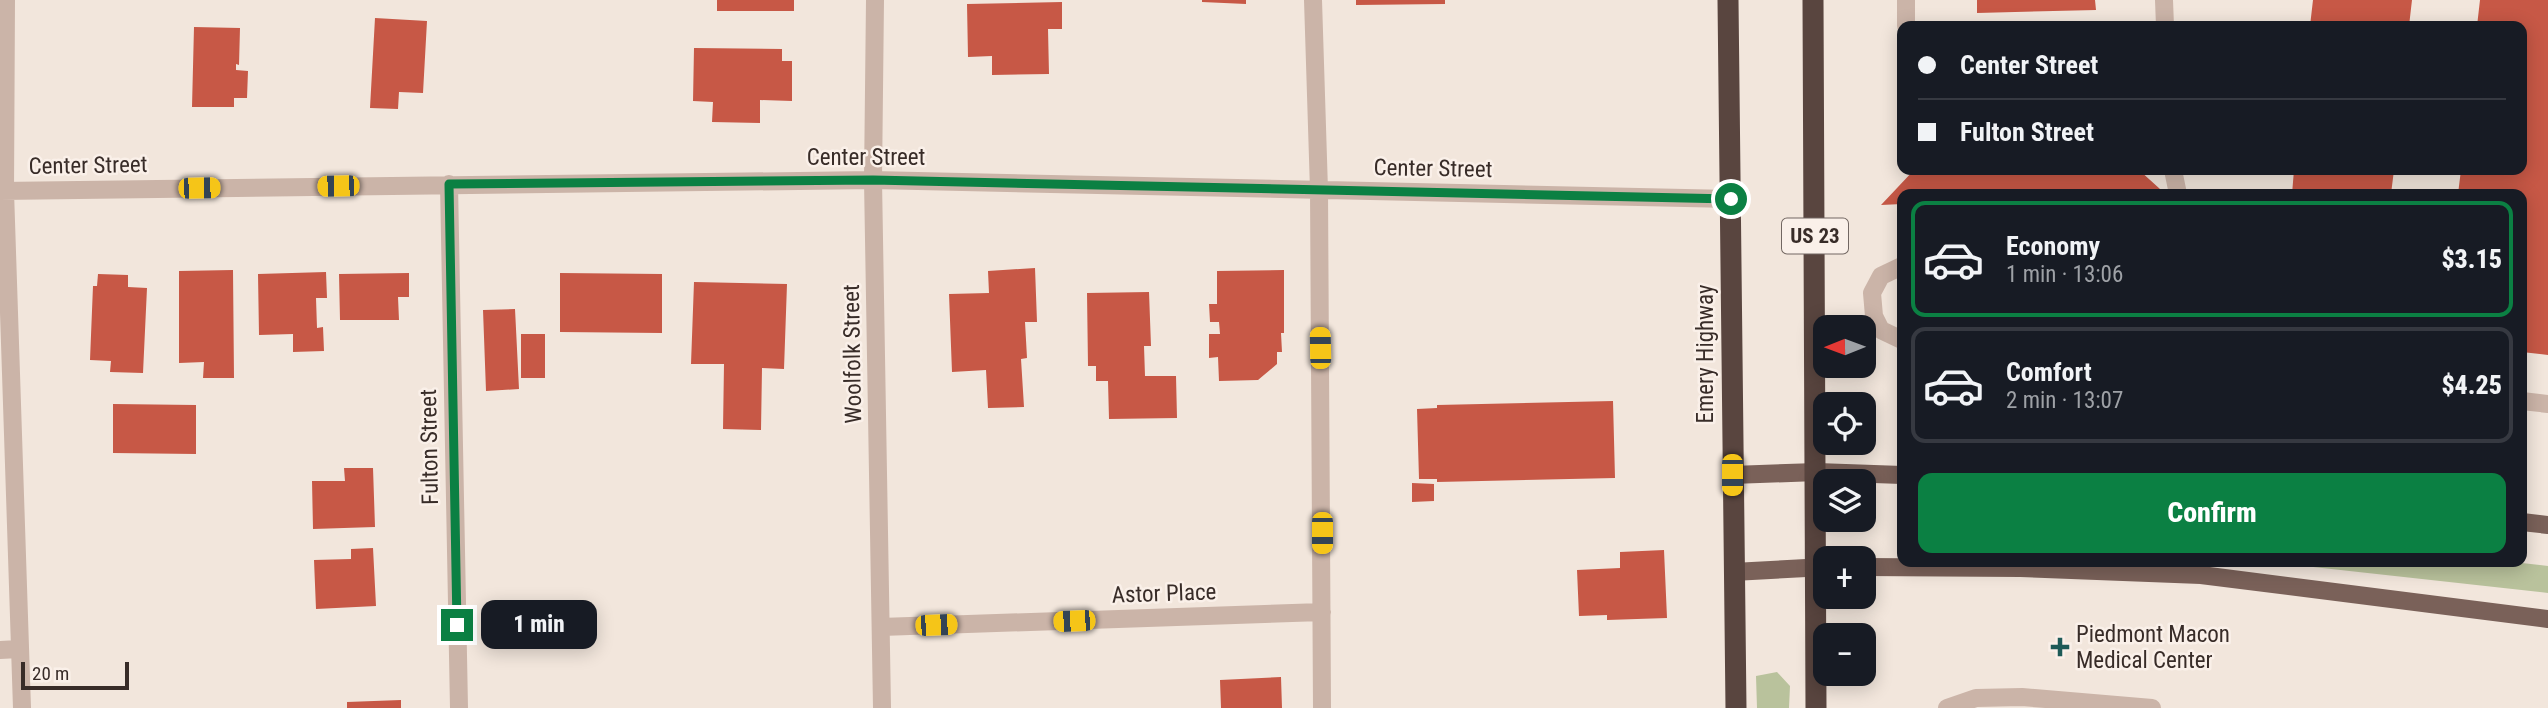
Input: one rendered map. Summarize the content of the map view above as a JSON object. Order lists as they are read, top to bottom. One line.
{"streets":{"highway":["US 23","Emery Highway"],"street":["Center Street","Woolfolk Street","Fulton Street","Astor Place"]},"crossings":[["Center Street","Woolfolk Street"],["Center Street","Emery Highway"],["Center Street","Fulton Street"],["Woolfolk Street","Astor Place"]],"places":{"health":["Piedmont Macon Medical Center"]},"scale_bar":"20 m","north":"left","page":{"banner":["Center Street","Fulton Street"],"list":[{"name":"Economy","note":"1 min · 13:06","value":"$3.15"},{"name":"Comfort","note":"2 min · 13:07","value":"$4.25"}],"map_buttons":["+","−"],"buttons":"Confirm","bubble":"1 min","scale":"20 m"}}
